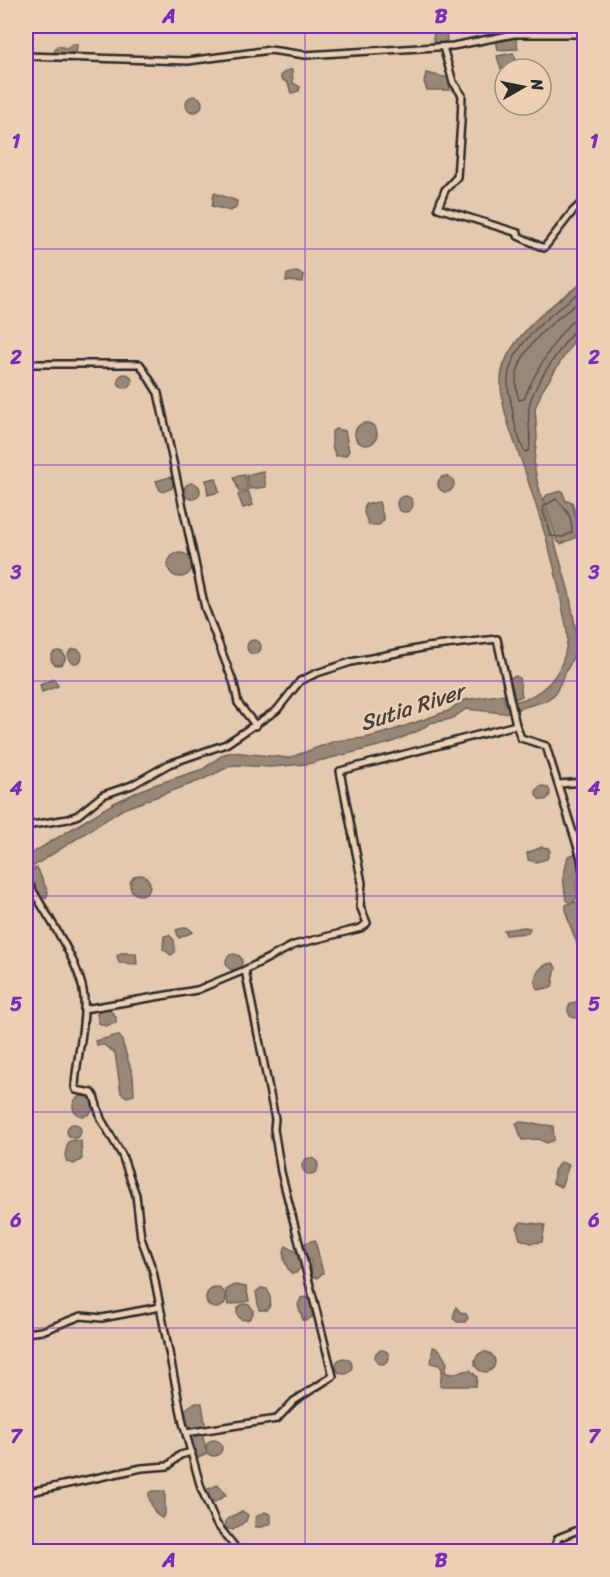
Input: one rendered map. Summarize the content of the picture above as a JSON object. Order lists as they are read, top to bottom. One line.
{"water":["Sutia River"],"north":"right","grid":{"columns":["A","B"],"rows":["1","2","3","4","5","6","7"]}}
